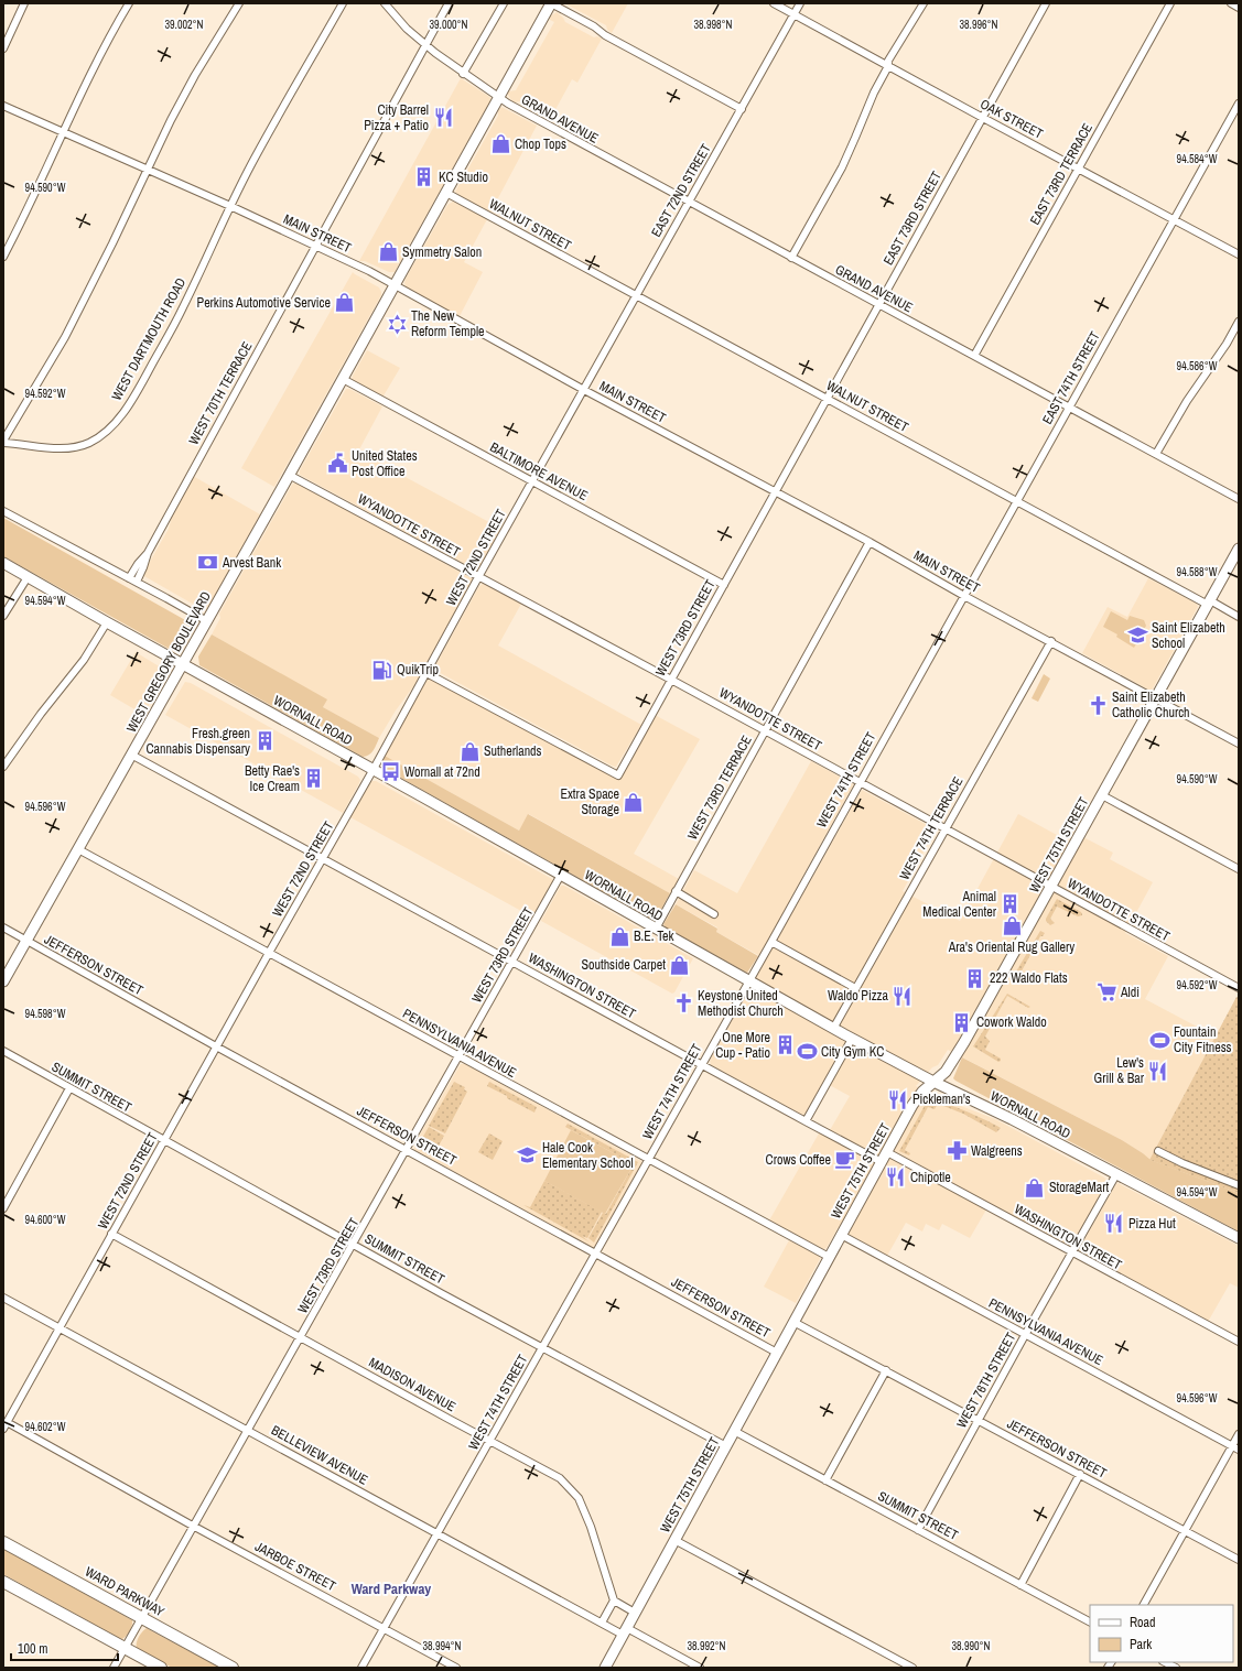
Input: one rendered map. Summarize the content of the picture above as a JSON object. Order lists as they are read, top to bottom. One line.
{"streets":{"main road":["WEST GREGORY BOULEVARD","WORNALL ROAD","WEST 75TH STREET","WARD PARKWAY"],"street":["GRAND AVENUE","OAK STREET","EAST 73RD TERRACE","EAST 72ND STREET","EAST 73RD STREET","WALNUT STREET","MAIN STREET","WEST DARTMOUTH ROAD","EAST 74TH STREET","WEST 70TH TERRACE","BALTIMORE AVENUE","WYANDOTTE STREET","WEST 72ND STREET","WEST 73RD STREET","WEST 74TH STREET","WEST 73RD TERRACE","WEST 74TH TERRACE","JEFFERSON STREET","WASHINGTON STREET","PENNSYLVANIA AVENUE","SUMMIT STREET","WEST 76TH STREET","MADISON AVENUE","BELLEVIEW AVENUE","JARBOE STREET"]},"crossings":[["GRAND AVENUE","EAST 73RD TERRACE"],["GRAND AVENUE","EAST 72ND STREET"],["GRAND AVENUE","EAST 73RD STREET"],["GRAND AVENUE","EAST 74TH STREET"],["GRAND AVENUE","WEST 70TH TERRACE"],["GRAND AVENUE","WEST GREGORY BOULEVARD"],["OAK STREET","EAST 73RD TERRACE"],["OAK STREET","EAST 72ND STREET"],["OAK STREET","EAST 73RD STREET"],["OAK STREET","EAST 74TH STREET"],["EAST 72ND STREET","WALNUT STREET"],["EAST 72ND STREET","MAIN STREET"],["EAST 72ND STREET","WEST 72ND STREET"],["EAST 73RD STREET","WALNUT STREET"],["EAST 73RD STREET","MAIN STREET"],["EAST 73RD STREET","WEST 73RD STREET"],["WALNUT STREET","EAST 74TH STREET"],["WALNUT STREET","WEST GREGORY BOULEVARD"],["WALNUT STREET","WEST 75TH STREET"],["MAIN STREET","WEST DARTMOUTH ROAD"],["MAIN STREET","EAST 74TH STREET"],["MAIN STREET","WEST 70TH TERRACE"],["MAIN STREET","WEST 72ND STREET"],["MAIN STREET","WEST 73RD STREET"],["MAIN STREET","WEST GREGORY BOULEVARD"],["MAIN STREET","WEST 74TH STREET"],["MAIN STREET","WEST 73RD TERRACE"],["MAIN STREET","WEST 74TH TERRACE"],["MAIN STREET","WEST 75TH STREET"],["EAST 74TH STREET","WEST 74TH STREET"],["BALTIMORE AVENUE","WEST 72ND STREET"],["BALTIMORE AVENUE","WEST 73RD STREET"],["BALTIMORE AVENUE","WEST GREGORY BOULEVARD"],["WYANDOTTE STREET","WEST 72ND STREET"],["WYANDOTTE STREET","WEST 73RD STREET"],["WYANDOTTE STREET","WEST GREGORY BOULEVARD"],["WYANDOTTE STREET","WEST 74TH STREET"],["WYANDOTTE STREET","WEST 73RD TERRACE"],["WYANDOTTE STREET","WEST 74TH TERRACE"],["WYANDOTTE STREET","WEST 75TH STREET"],["WEST 72ND STREET","WEST 73RD STREET"],["WEST 72ND STREET","WORNALL ROAD"],["WEST 72ND STREET","JEFFERSON STREET"],["WEST 72ND STREET","WASHINGTON STREET"],["WEST 72ND STREET","PENNSYLVANIA AVENUE"],["WEST 72ND STREET","SUMMIT STREET"],["WEST 72ND STREET","MADISON AVENUE"],["WEST 72ND STREET","BELLEVIEW AVENUE"],["WEST 72ND STREET","JARBOE STREET"],["WEST 73RD STREET","WORNALL ROAD"],["WEST 73RD STREET","JEFFERSON STREET"],["WEST 73RD STREET","WASHINGTON STREET"],["WEST 73RD STREET","PENNSYLVANIA AVENUE"],["WEST 73RD STREET","SUMMIT STREET"],["WEST 73RD STREET","MADISON AVENUE"],["WEST 73RD STREET","BELLEVIEW AVENUE"],["WEST 73RD STREET","JARBOE STREET"],["WEST 73RD STREET","WARD PARKWAY"],["WEST GREGORY BOULEVARD","WORNALL ROAD"],["WEST GREGORY BOULEVARD","JEFFERSON STREET"],["WEST GREGORY BOULEVARD","WASHINGTON STREET"],["WEST GREGORY BOULEVARD","PENNSYLVANIA AVENUE"],["WORNALL ROAD","WEST 74TH STREET"],["WORNALL ROAD","WEST 73RD TERRACE"],["WORNALL ROAD","WEST 74TH TERRACE"],["WORNALL ROAD","WEST 75TH STREET"],["WORNALL ROAD","WEST 76TH STREET"],["WEST 74TH STREET","JEFFERSON STREET"],["WEST 74TH STREET","WASHINGTON STREET"],["WEST 74TH STREET","PENNSYLVANIA AVENUE"],["WEST 74TH STREET","SUMMIT STREET"],["WEST 74TH STREET","MADISON AVENUE"],["WEST 74TH STREET","BELLEVIEW AVENUE"],["WEST 74TH STREET","JARBOE STREET"],["WEST 75TH STREET","JEFFERSON STREET"],["WEST 75TH STREET","WASHINGTON STREET"],["WEST 75TH STREET","PENNSYLVANIA AVENUE"],["WEST 75TH STREET","SUMMIT STREET"],["WEST 75TH STREET","BELLEVIEW AVENUE"],["JEFFERSON STREET","WEST 76TH STREET"],["WASHINGTON STREET","WEST 76TH STREET"],["PENNSYLVANIA AVENUE","WEST 76TH STREET"],["SUMMIT STREET","WEST 76TH STREET"]],"districts":["Ward Parkway"],"places":{"restaurant":["City Barrel Pizza + Patio","Waldo Pizza","Lew's Grill & Bar","Pickleman's","Chipotle","Pizza Hut"],"shop":["Chop Tops","Symmetry Salon","Perkins Automotive Service","Sutherlands","Extra Space Storage","Ara's Oriental Rug Gallery","B.E. Tek","Southside Carpet","StorageMart"],"building":["KC Studio","Fresh.green Cannabis Dispensary","Betty Rae's Ice Cream","Animal Medical Center","222 Waldo Flats","Cowork Waldo","One More Cup - Patio"],"synagogue":["The New Reform Temple"],"public building":["United States Post Office"],"bank":["Arvest Bank"],"school or university":["Saint Elizabeth School","Hale Cook Elementary School"],"fuel station":["QuikTrip"],"church":["Saint Elizabeth Catholic Church","Keystone United Methodist Church"],"bus stop":["Wornall at 72nd"],"supermarket":["Aldi"],"sports":["Fountain City Fitness","City Gym KC"],"pharmacy":["Walgreens"],"cafe":["Crows Coffee"]},"legend":["Road","Park"],"scale_bar":"100 m","coordinates":["39.002°N","39.000°N","38.998°N","38.996°N","94.584°W","94.590°W","94.586°W","94.592°W","94.588°W","94.594°W","94.596°W","94.598°W","94.600°W","94.602°W","38.994°N","38.992°N","38.990°N"]}
